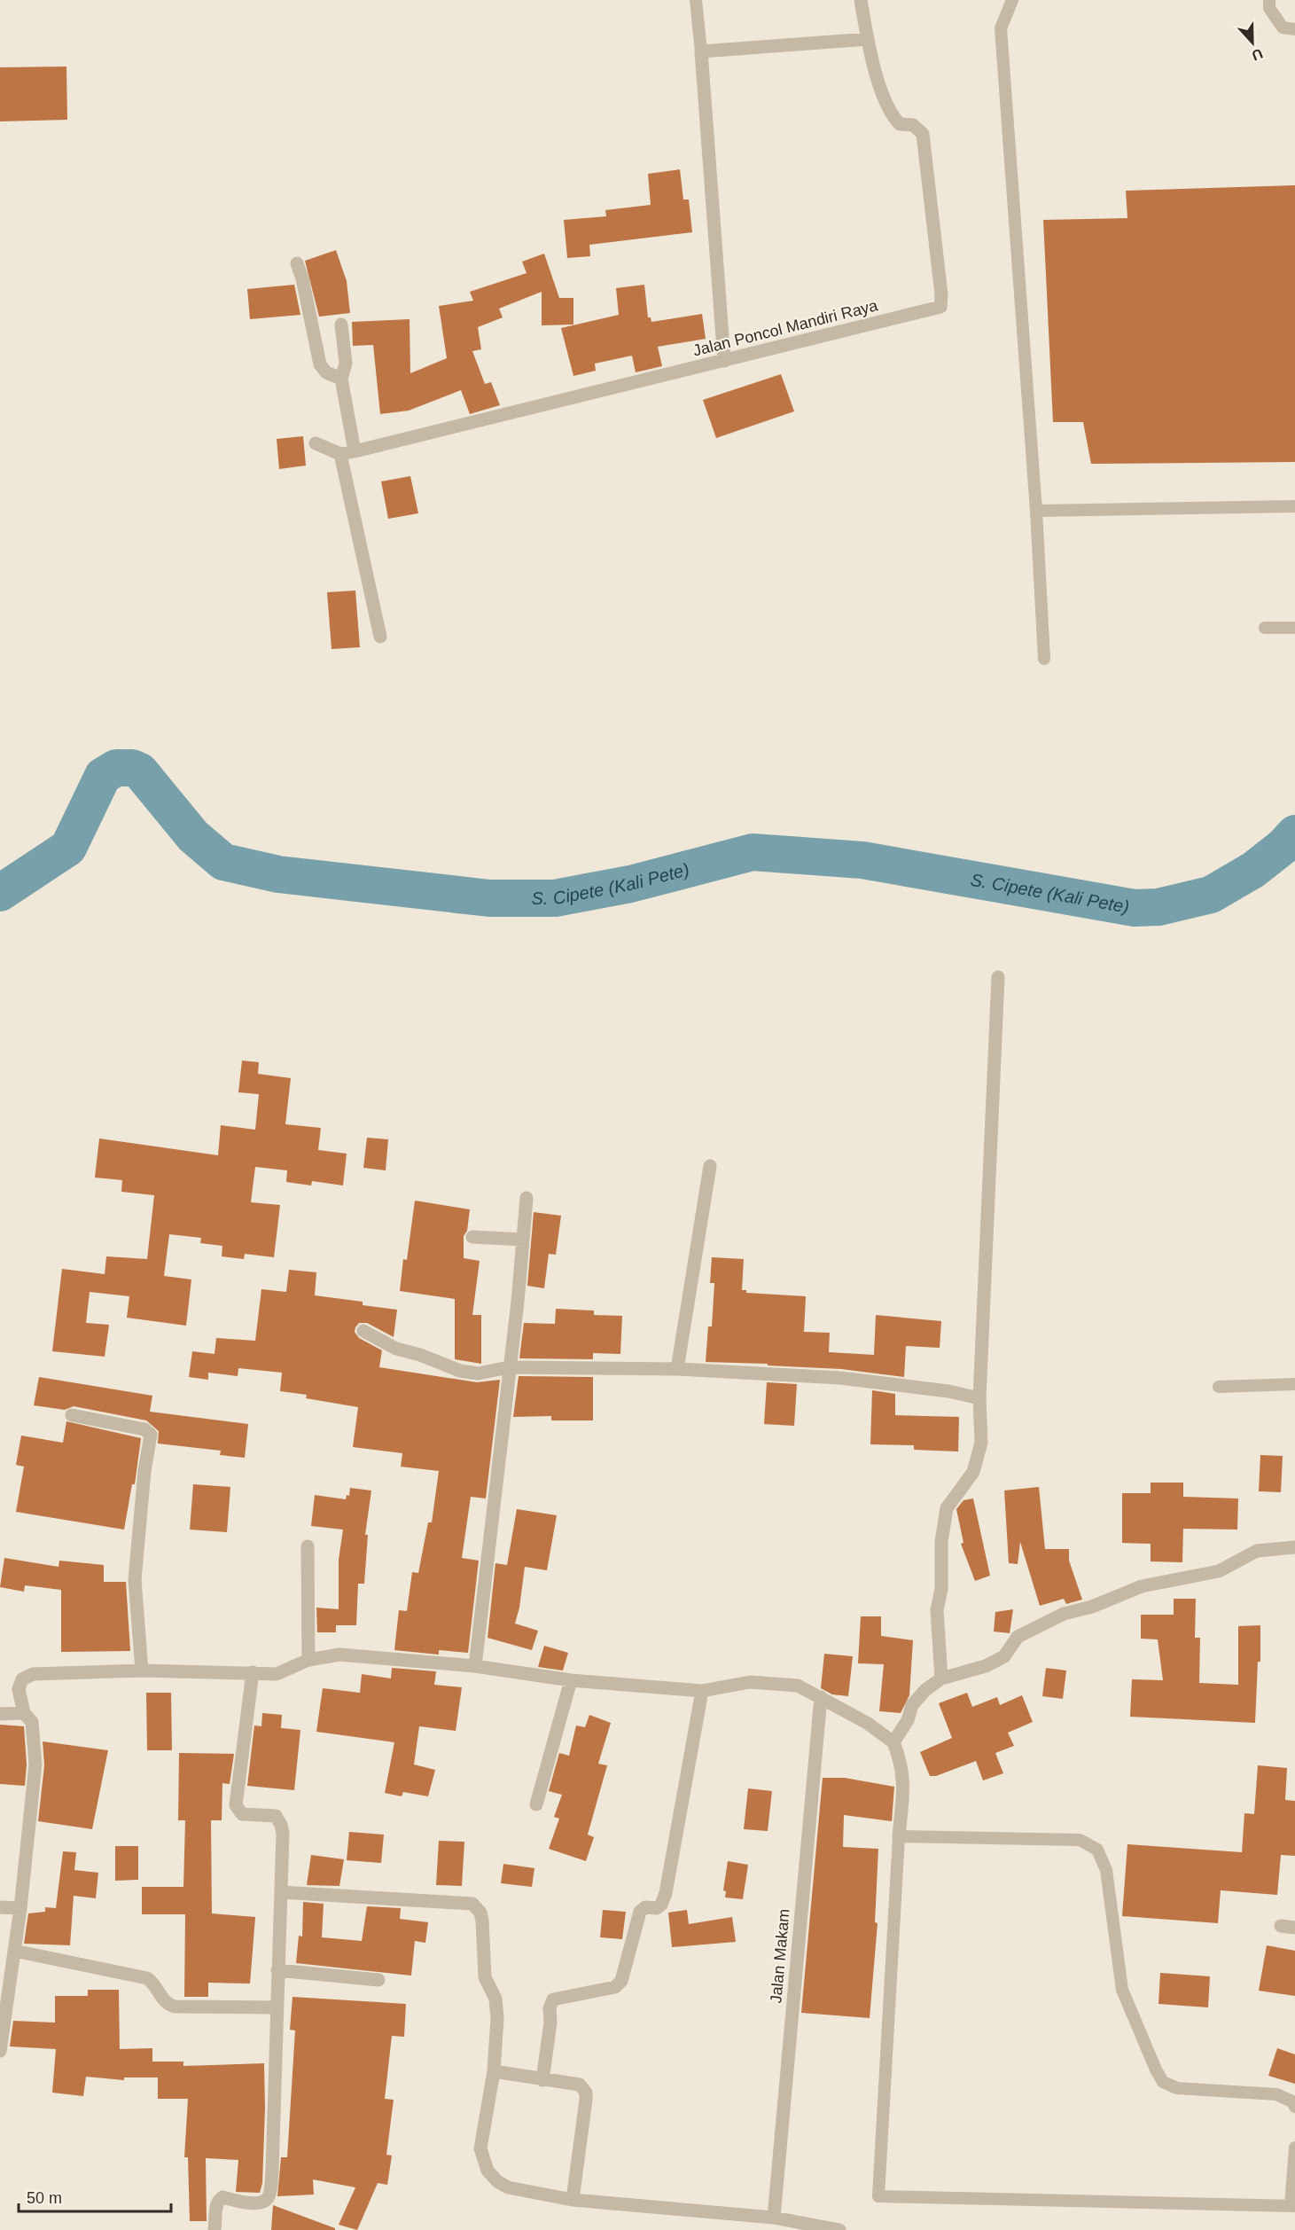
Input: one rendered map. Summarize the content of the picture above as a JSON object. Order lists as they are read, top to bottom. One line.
{"streets":{"street":["Jalan Poncol Mandiri Raya","Jalan Makam"]},"water":["S. Cipete (Kali Pete)"],"scale_bar":"50 m","north":"bottom"}
